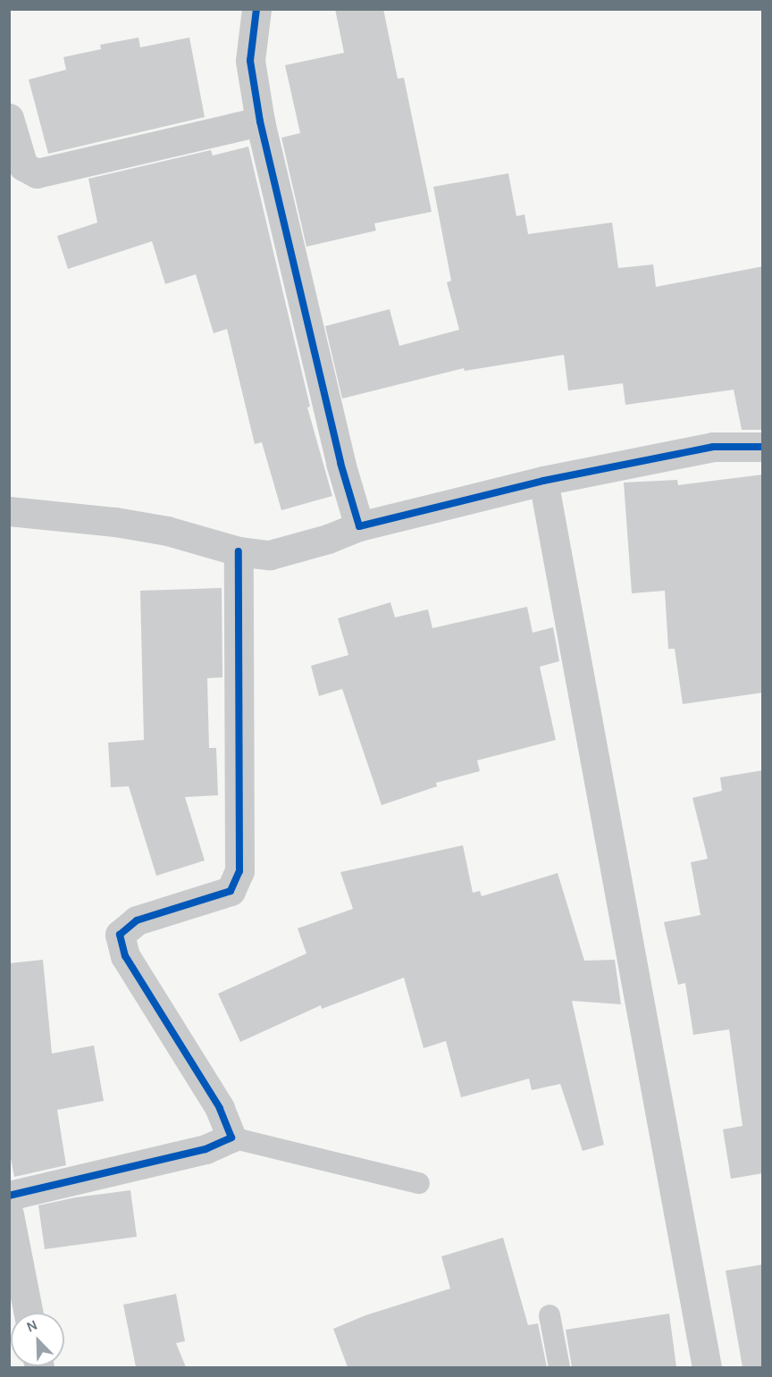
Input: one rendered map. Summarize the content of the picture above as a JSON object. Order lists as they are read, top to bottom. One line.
{"north":"top left"}
